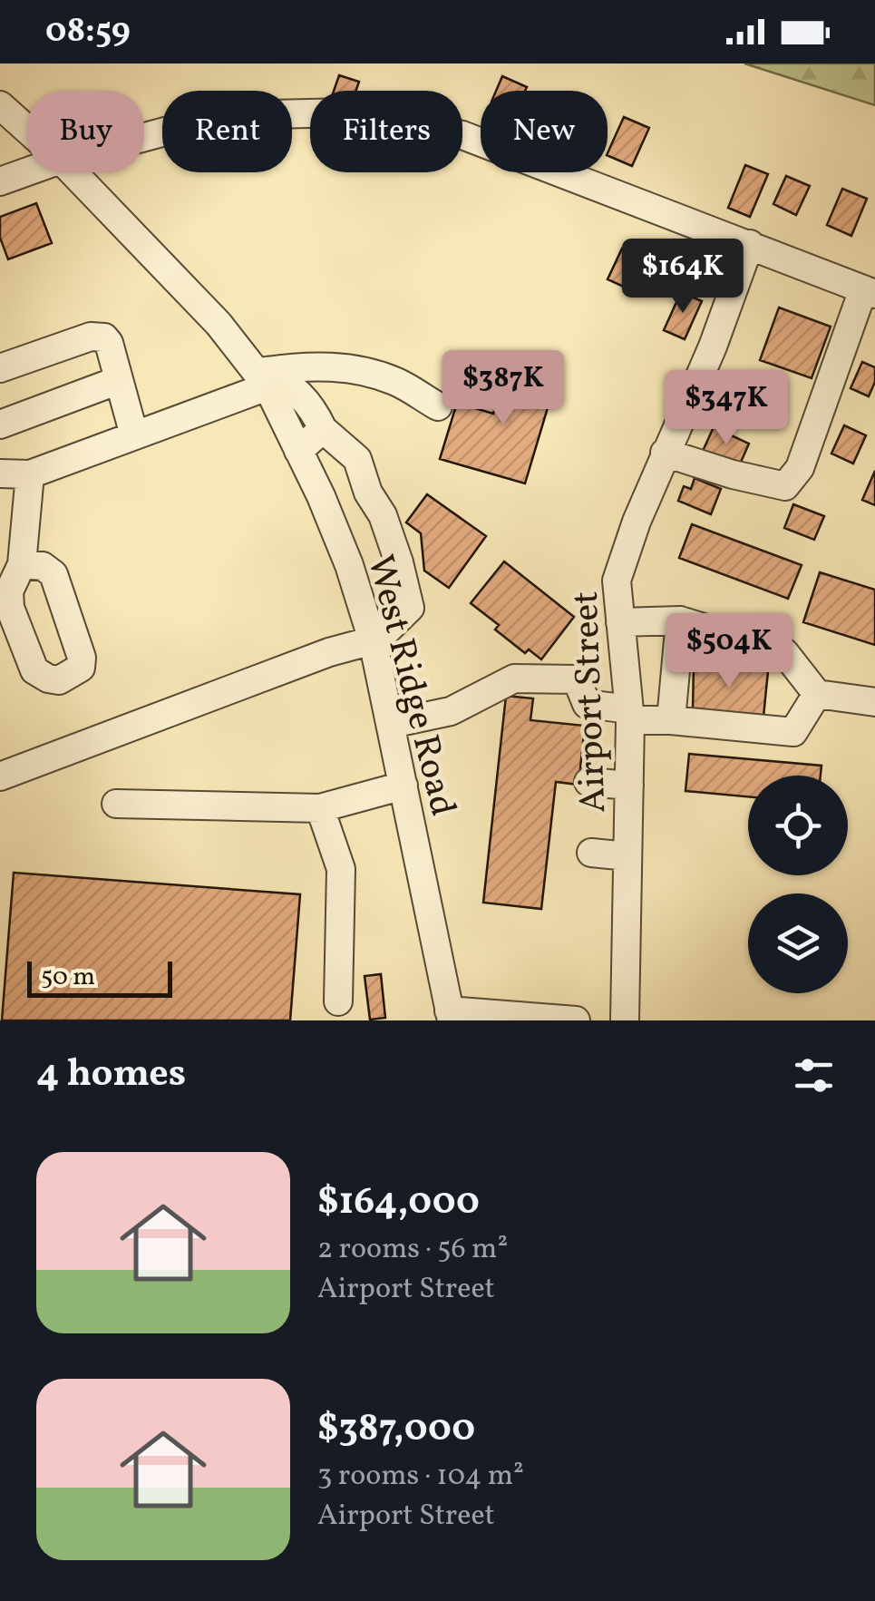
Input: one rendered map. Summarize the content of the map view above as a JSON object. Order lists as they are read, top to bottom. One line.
{"streets":{"street":["West Ridge Road","Airport Street"]},"scale_bar":"50 m","page":{"status":"08:59","chip":["Buy","Rent","Filters","New"],"price":["$164K","$387K","$347K","$504K"],"scale":"50 m","heading":"4 homes","list":[{"name":"$164,000","note":"2 rooms · 56 m² · Airport Street"},{"name":"$387,000","note":"3 rooms · 104 m² · Airport Street"}]}}
